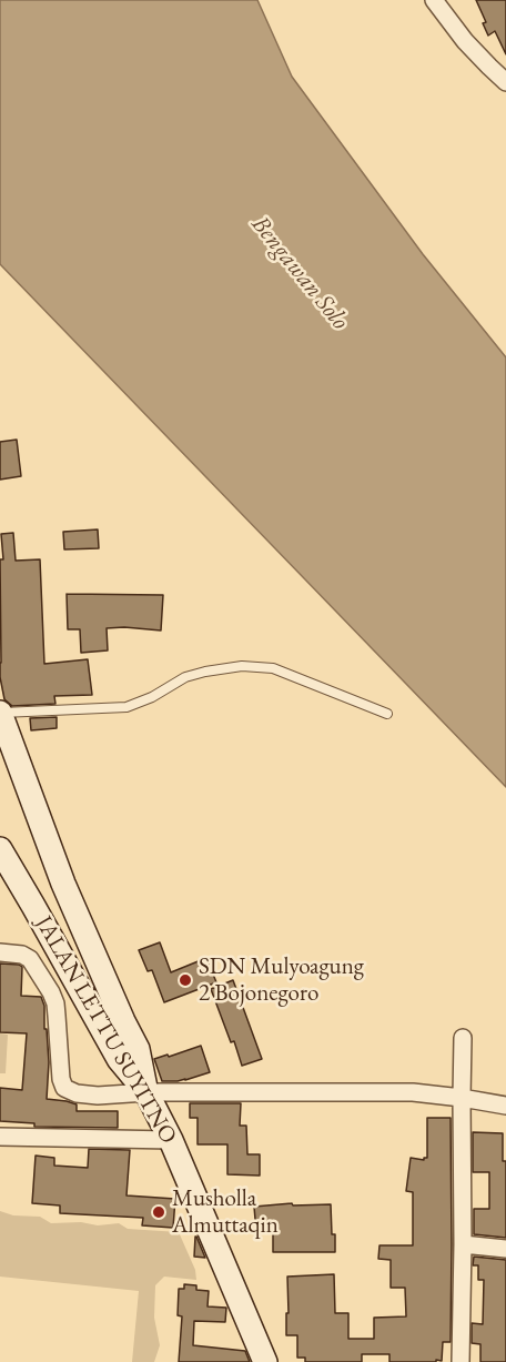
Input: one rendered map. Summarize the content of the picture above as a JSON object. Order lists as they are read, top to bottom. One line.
{"streets":{"main road":["JALAN LETTU SUYITNO"]},"water":["Bengawan Solo"],"places":["SDN Mulyoagung 2 Bojonegoro","Musholla Almuttaqin"]}
